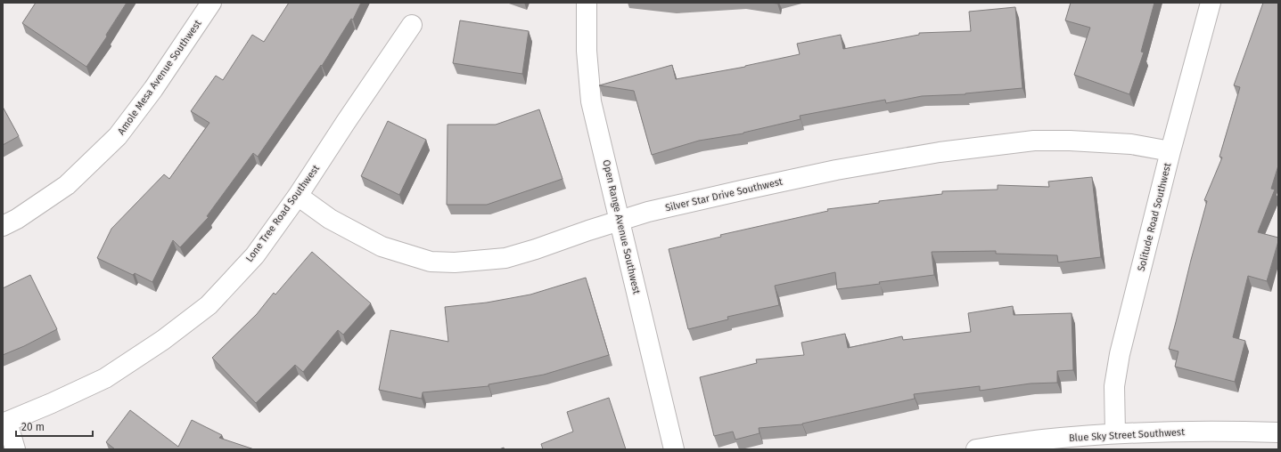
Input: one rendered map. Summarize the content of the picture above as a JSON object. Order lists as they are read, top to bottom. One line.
{"streets":{"street":["Amole Mesa Avenue Southwest","Silver Star Drive Southwest","Lone Tree Road Southwest","Solitude Road Southwest","Open Range Avenue Southwest","Blue Sky Street Southwest"]},"crossings":[["Silver Star Drive Southwest","Lone Tree Road Southwest"],["Silver Star Drive Southwest","Solitude Road Southwest"],["Silver Star Drive Southwest","Open Range Avenue Southwest"],["Solitude Road Southwest","Blue Sky Street Southwest"]],"scale_bar":"20 m"}
